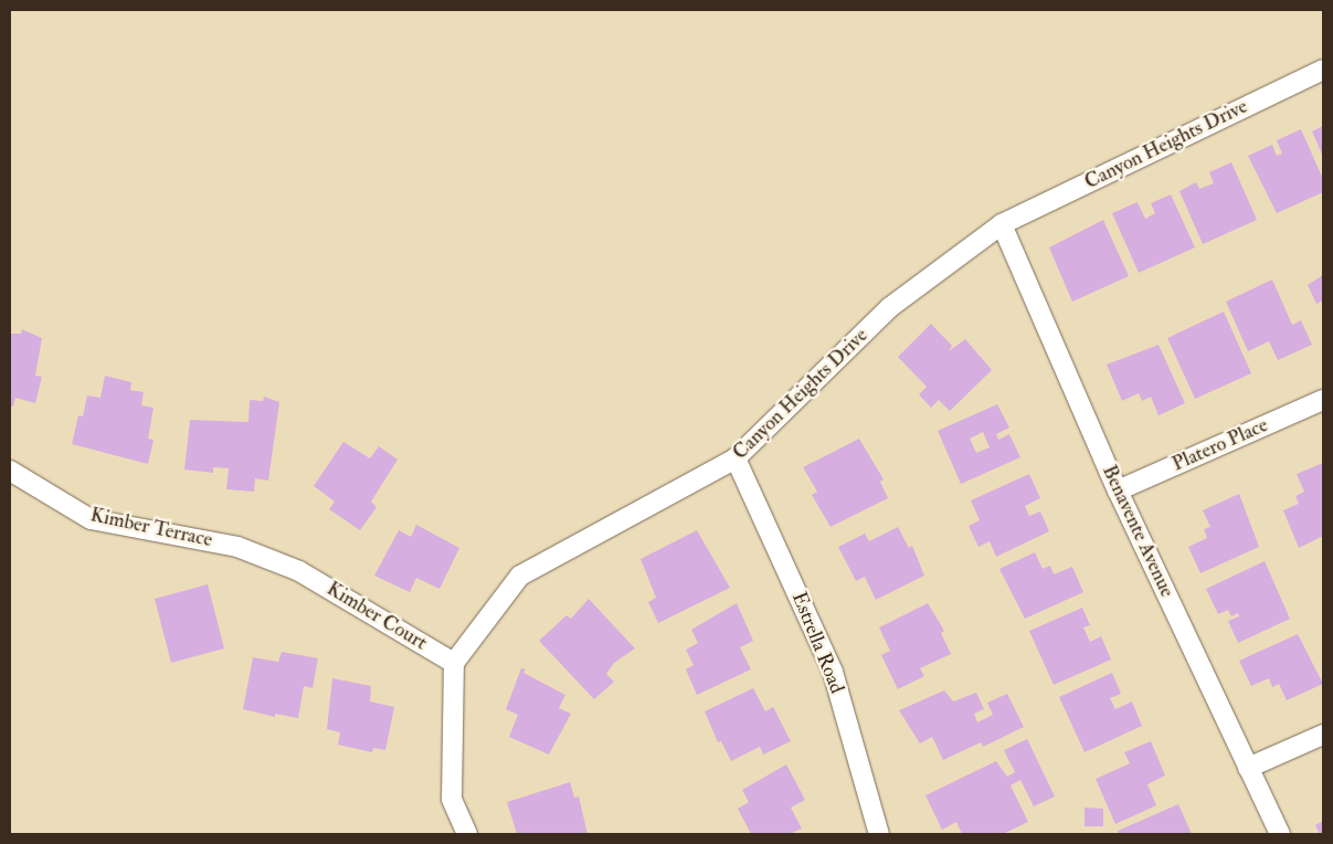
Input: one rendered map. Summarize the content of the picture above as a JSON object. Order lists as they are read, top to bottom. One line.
{"streets":{"street":["Canyon Heights Drive","Platero Place","Kimber Terrace","Benavente Avenue","Kimber Court","Estrella Road"]},"crossings":[["Canyon Heights Drive","Benavente Avenue"],["Canyon Heights Drive","Kimber Court"],["Canyon Heights Drive","Estrella Road"],["Platero Place","Benavente Avenue"],["Kimber Terrace","Kimber Court"]]}
